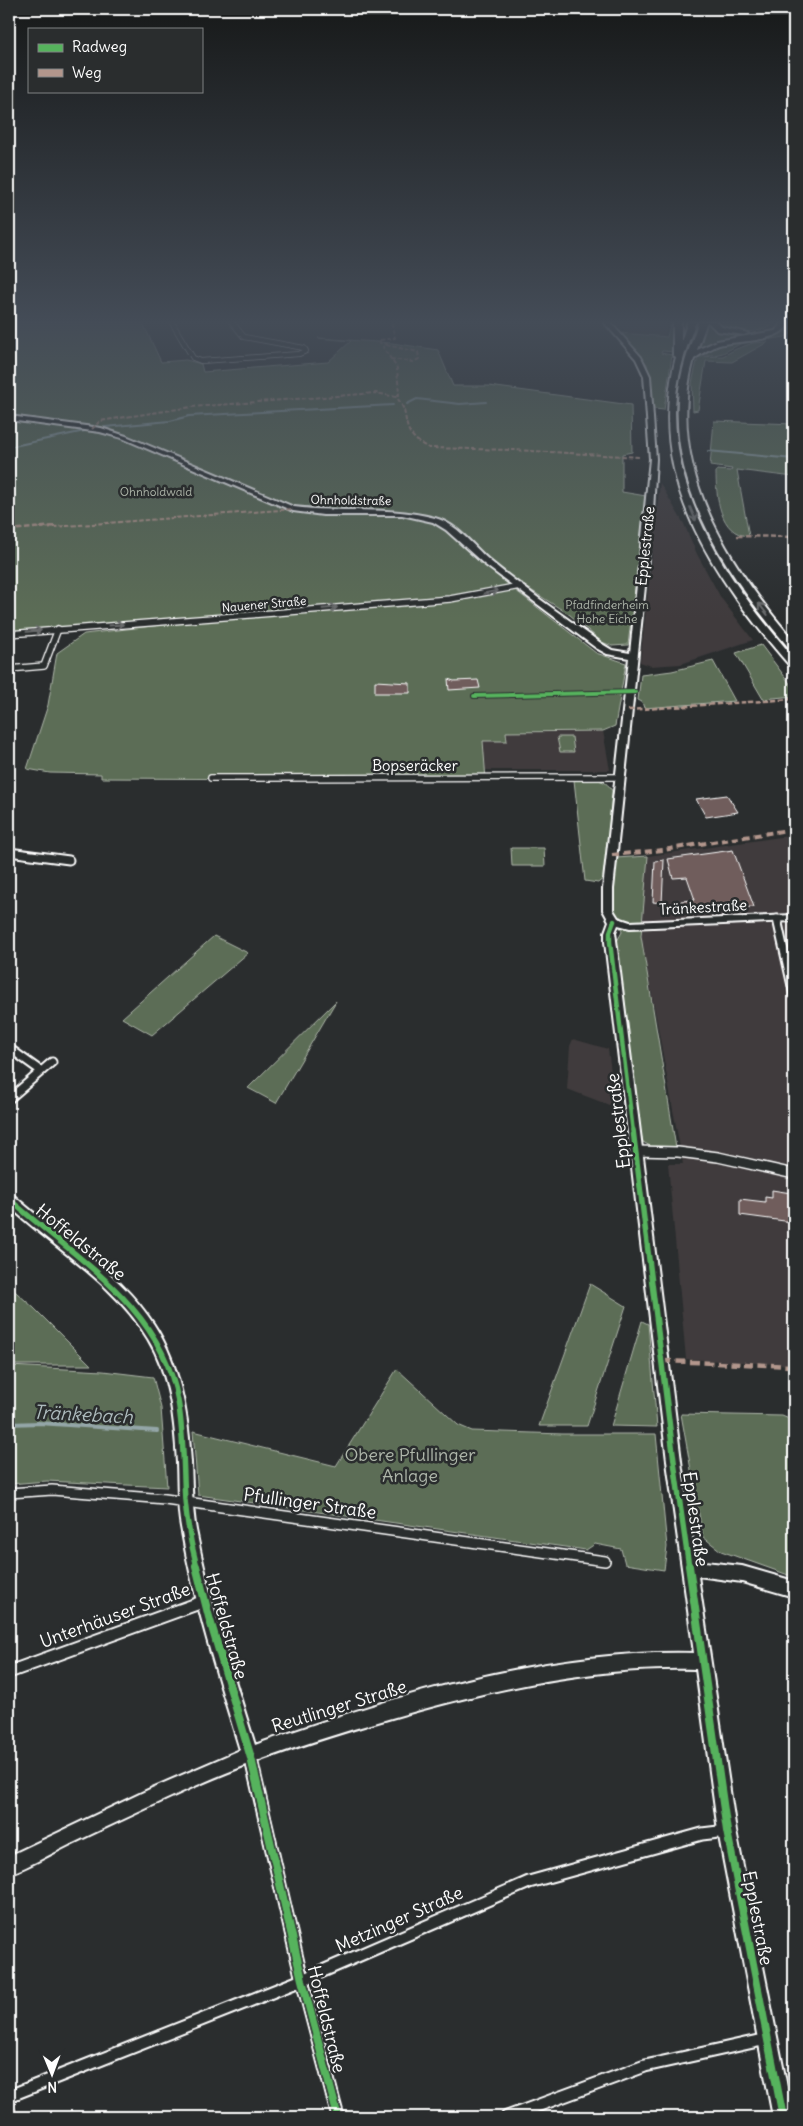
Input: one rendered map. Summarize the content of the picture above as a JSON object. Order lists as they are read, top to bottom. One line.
{"streets":{"main road":["Ohnholdstraße","Epplestraße","Tränkestraße","Hoffeldstraße","Reutlinger Straße"],"street":["Nauener Straße","Bopseräcker","Pfullinger Straße","Unterhäuser Straße","Metzinger Straße"]},"crossings":[["Ohnholdstraße","Epplestraße"],["Ohnholdstraße","Nauener Straße"],["Epplestraße","Bopseräcker"],["Epplestraße","Tränkestraße"],["Epplestraße","Reutlinger Straße"],["Epplestraße","Metzinger Straße"],["Hoffeldstraße","Pfullinger Straße"],["Hoffeldstraße","Unterhäuser Straße"],["Hoffeldstraße","Reutlinger Straße"],["Hoffeldstraße","Metzinger Straße"]],"one_way":["Nauener Straße"],"water":["Tränkebach"],"parks":["Ohnholdwald","Pfadfinderheim Hohe Eiche","Obere Pfullinger Anlage"],"legend":["Radweg","Weg"],"north":"bottom"}
